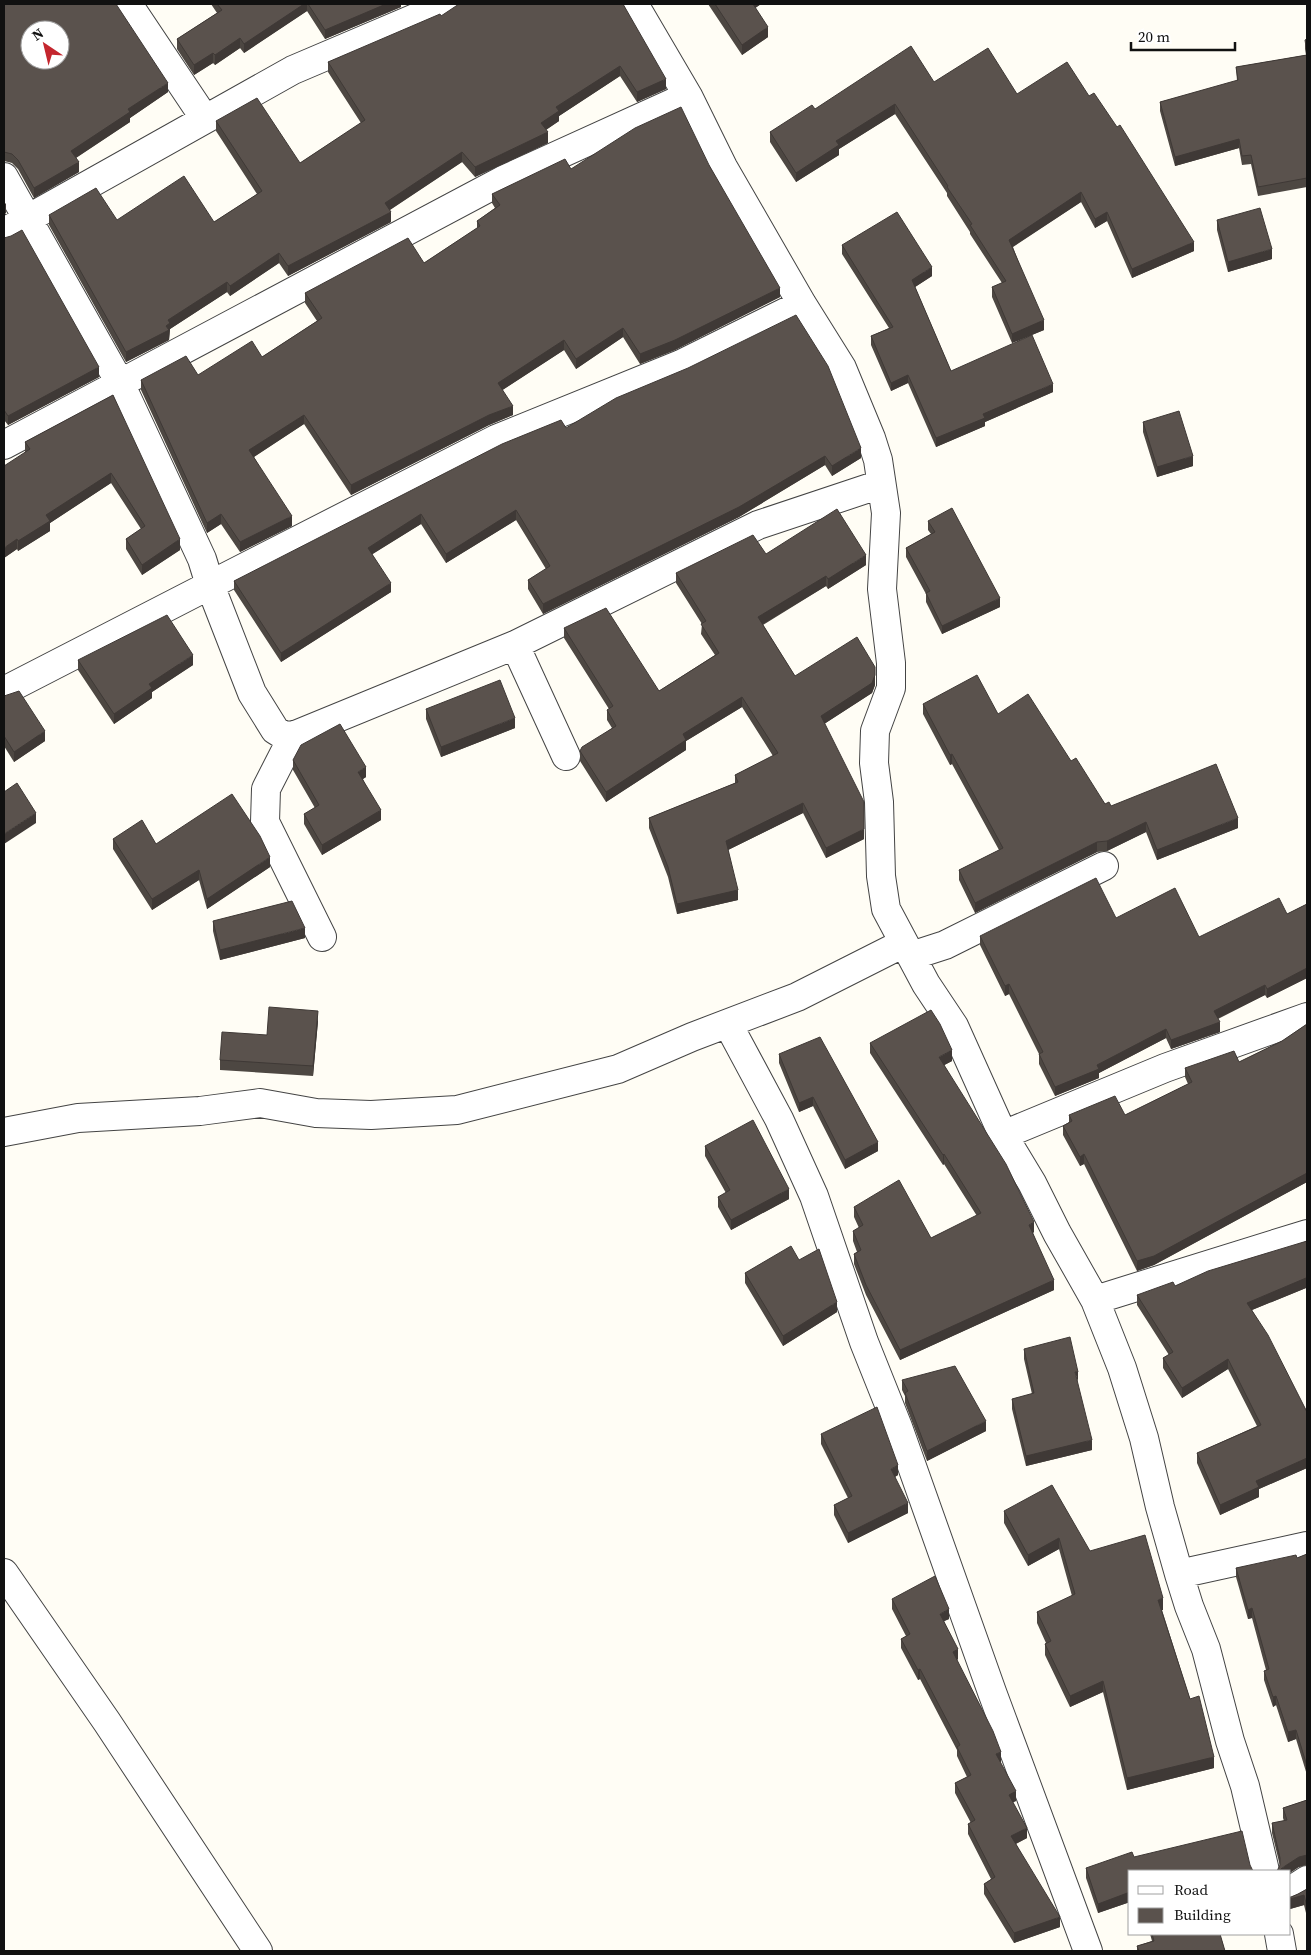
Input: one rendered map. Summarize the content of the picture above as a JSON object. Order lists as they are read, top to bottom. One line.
{"legend":["Road","Building"],"scale_bar":"20 m","north":"top left"}
